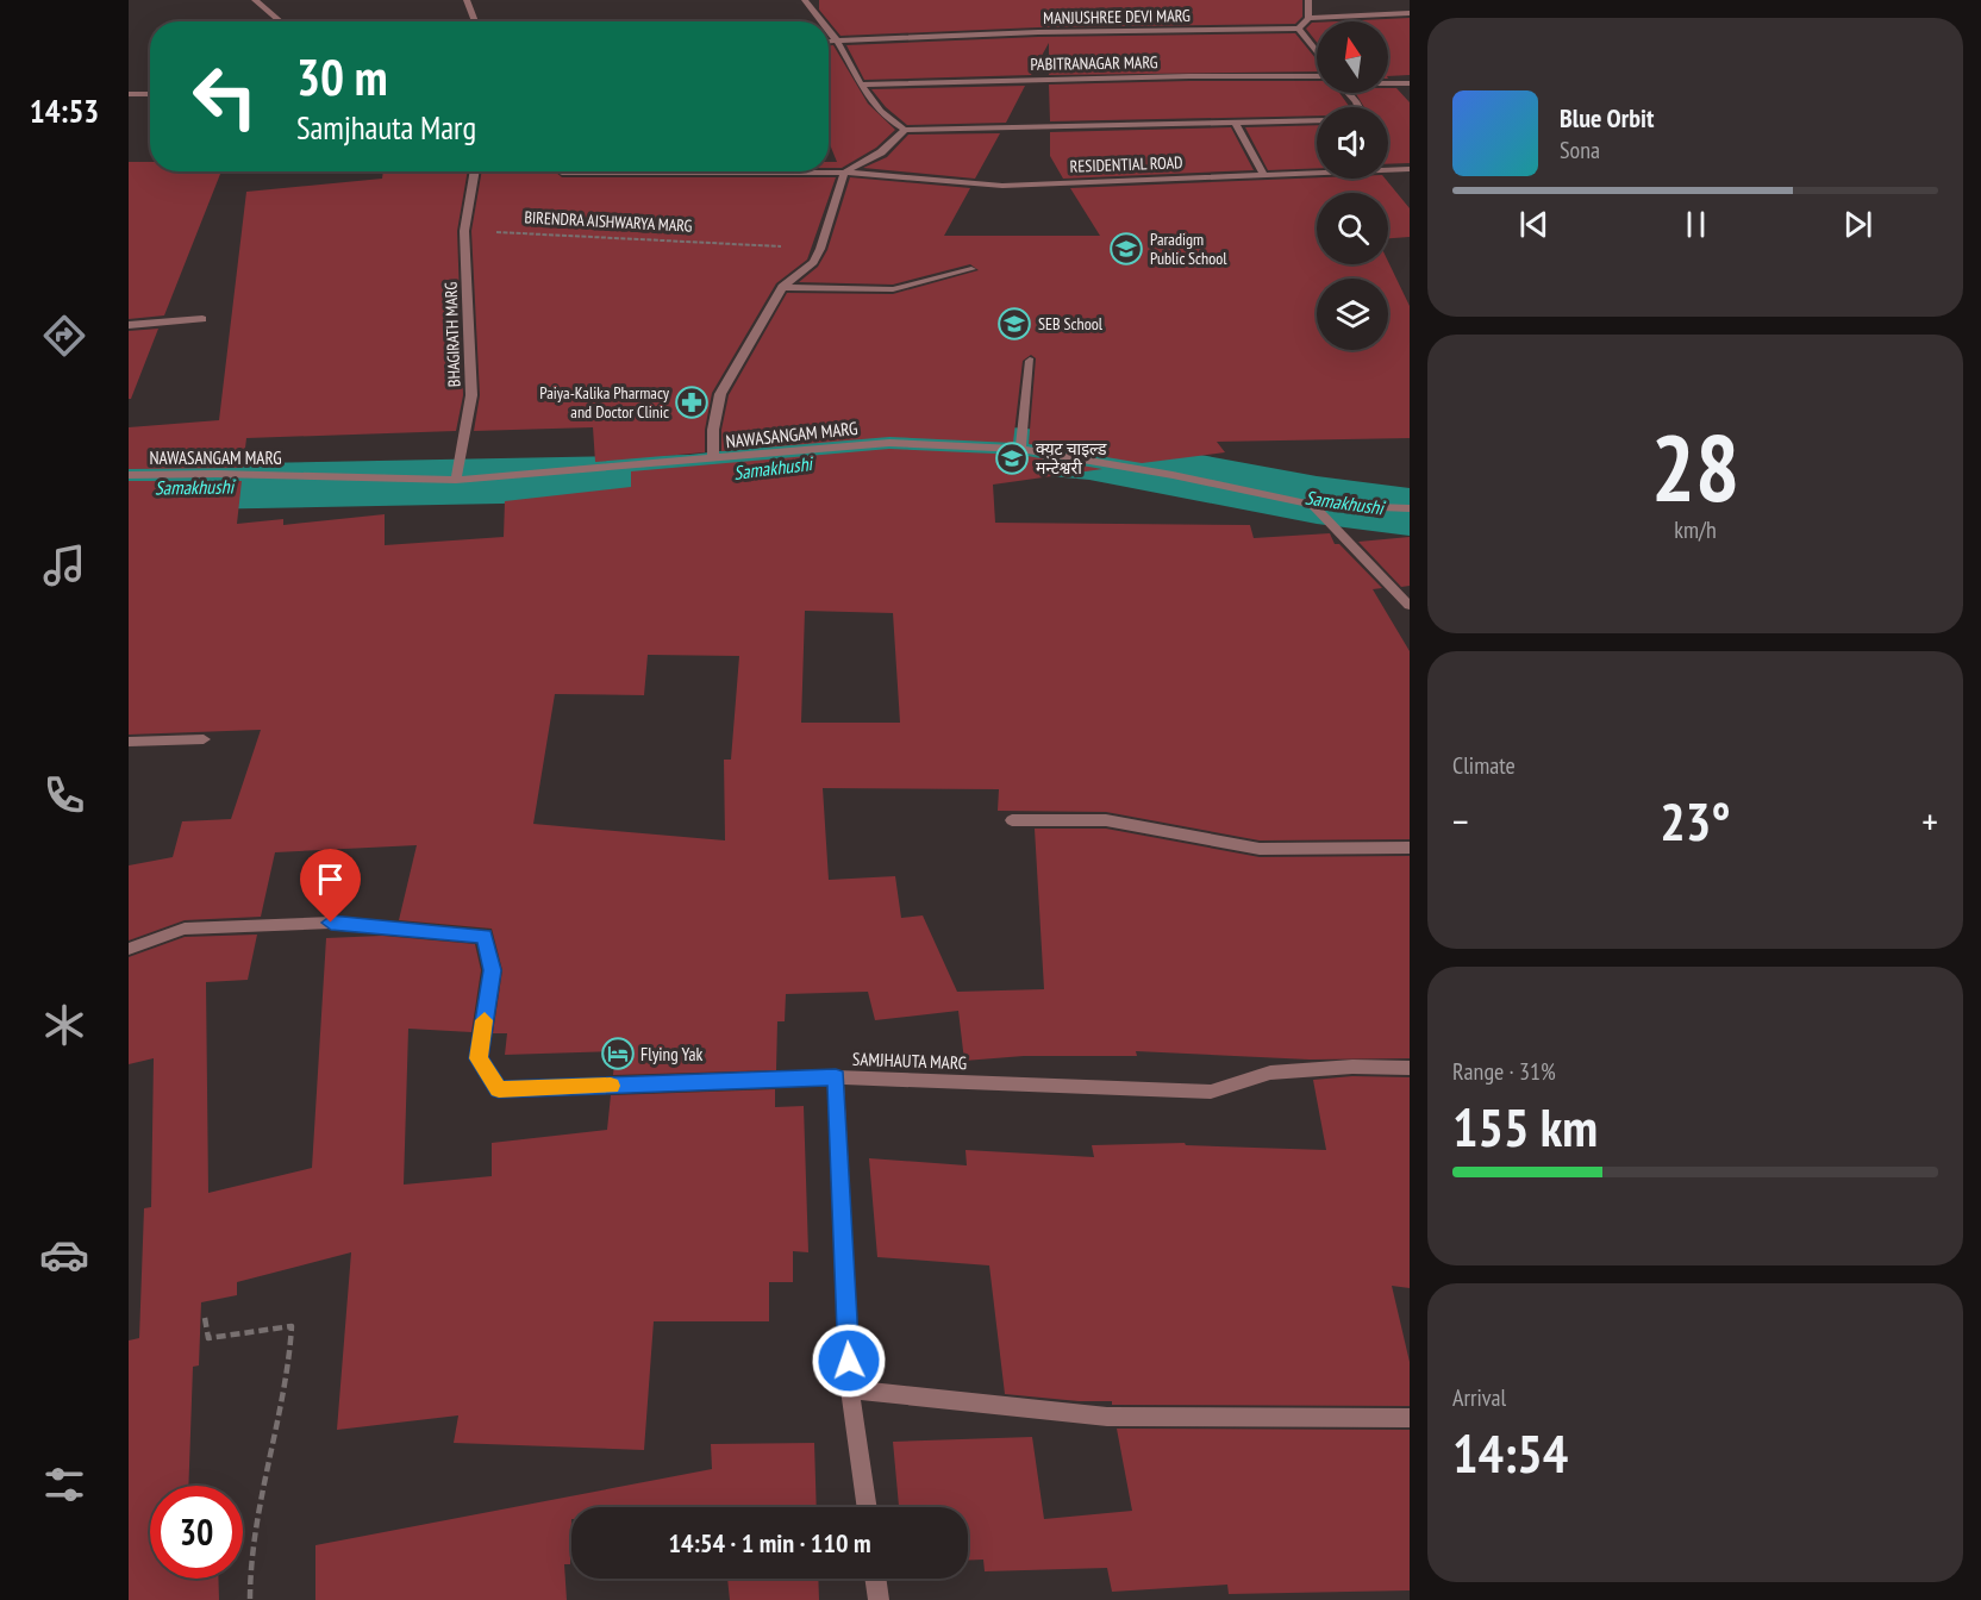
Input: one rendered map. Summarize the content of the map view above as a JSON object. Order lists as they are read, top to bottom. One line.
{"streets":{"street":["MANJUSHREE DEVI MARG","PABITRANAGAR MARG","RESIDENTIAL ROAD","BHAGIRATH MARG","NAWASANGAM MARG","SAMJHAUTA MARG"],"path":["BIRENDRA AISHWARYA MARG"]},"crossings":[["BIRENDRA AISHWARYA MARG","BHAGIRATH MARG"],["BHAGIRATH MARG","NAWASANGAM MARG"]],"water":["Samakhushi"],"places":{"school or university":["Paradigm Public School","SEB School","क्युट चाइल्ड मन्टेश्वरी"],"pharmacy":["Paiya-Kalika Pharmacy and Doctor Clinic"],"hotel":["Flying Yak"]},"north":"top","page":{"tabs":"14:53","turn":["30 m","Samjhauta Marg"],"song":["Blue Orbit","Sona"],"tile":[["28","km/h"],"Climate",["Range · 31%","155 km"],["Arrival","14:54"]],"heat":["−","23°","+"],"limit":"30","trip":"14:54 · 1 min · 110 m"}}
